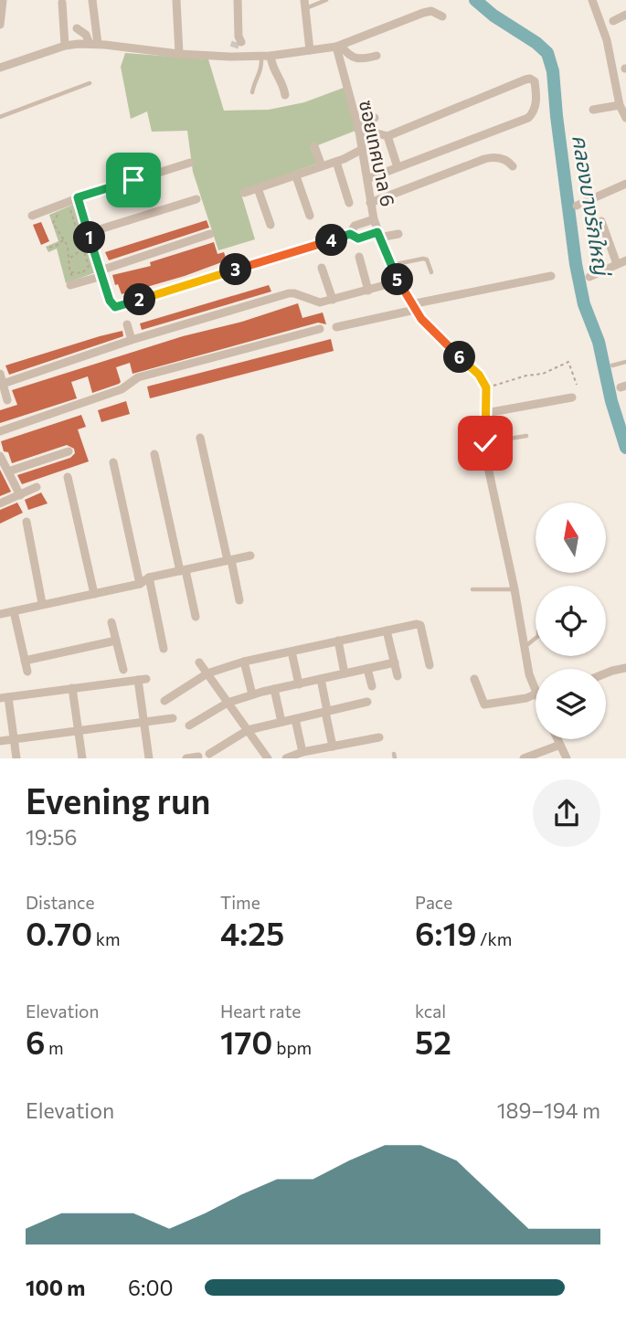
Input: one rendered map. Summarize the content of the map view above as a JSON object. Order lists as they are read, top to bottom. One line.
{"streets":{"street":["ซอยเทศบาล 6"]},"water":["คลองบางรักใหญ่"],"north":"top","page":{"pins":["1","4","3","5","2","6"],"heading":["Evening run","19:56"],"stats":[["Distance","0.70 km"],["Time","4:25"],["Pace","6:19 /km"],["Elevation","6 m"],["Heart rate","170 bpm"],["kcal","52"]],"chart":["Elevation","189–194 m"],"list":[{"name":"100 m","note":"6:00"}]}}
